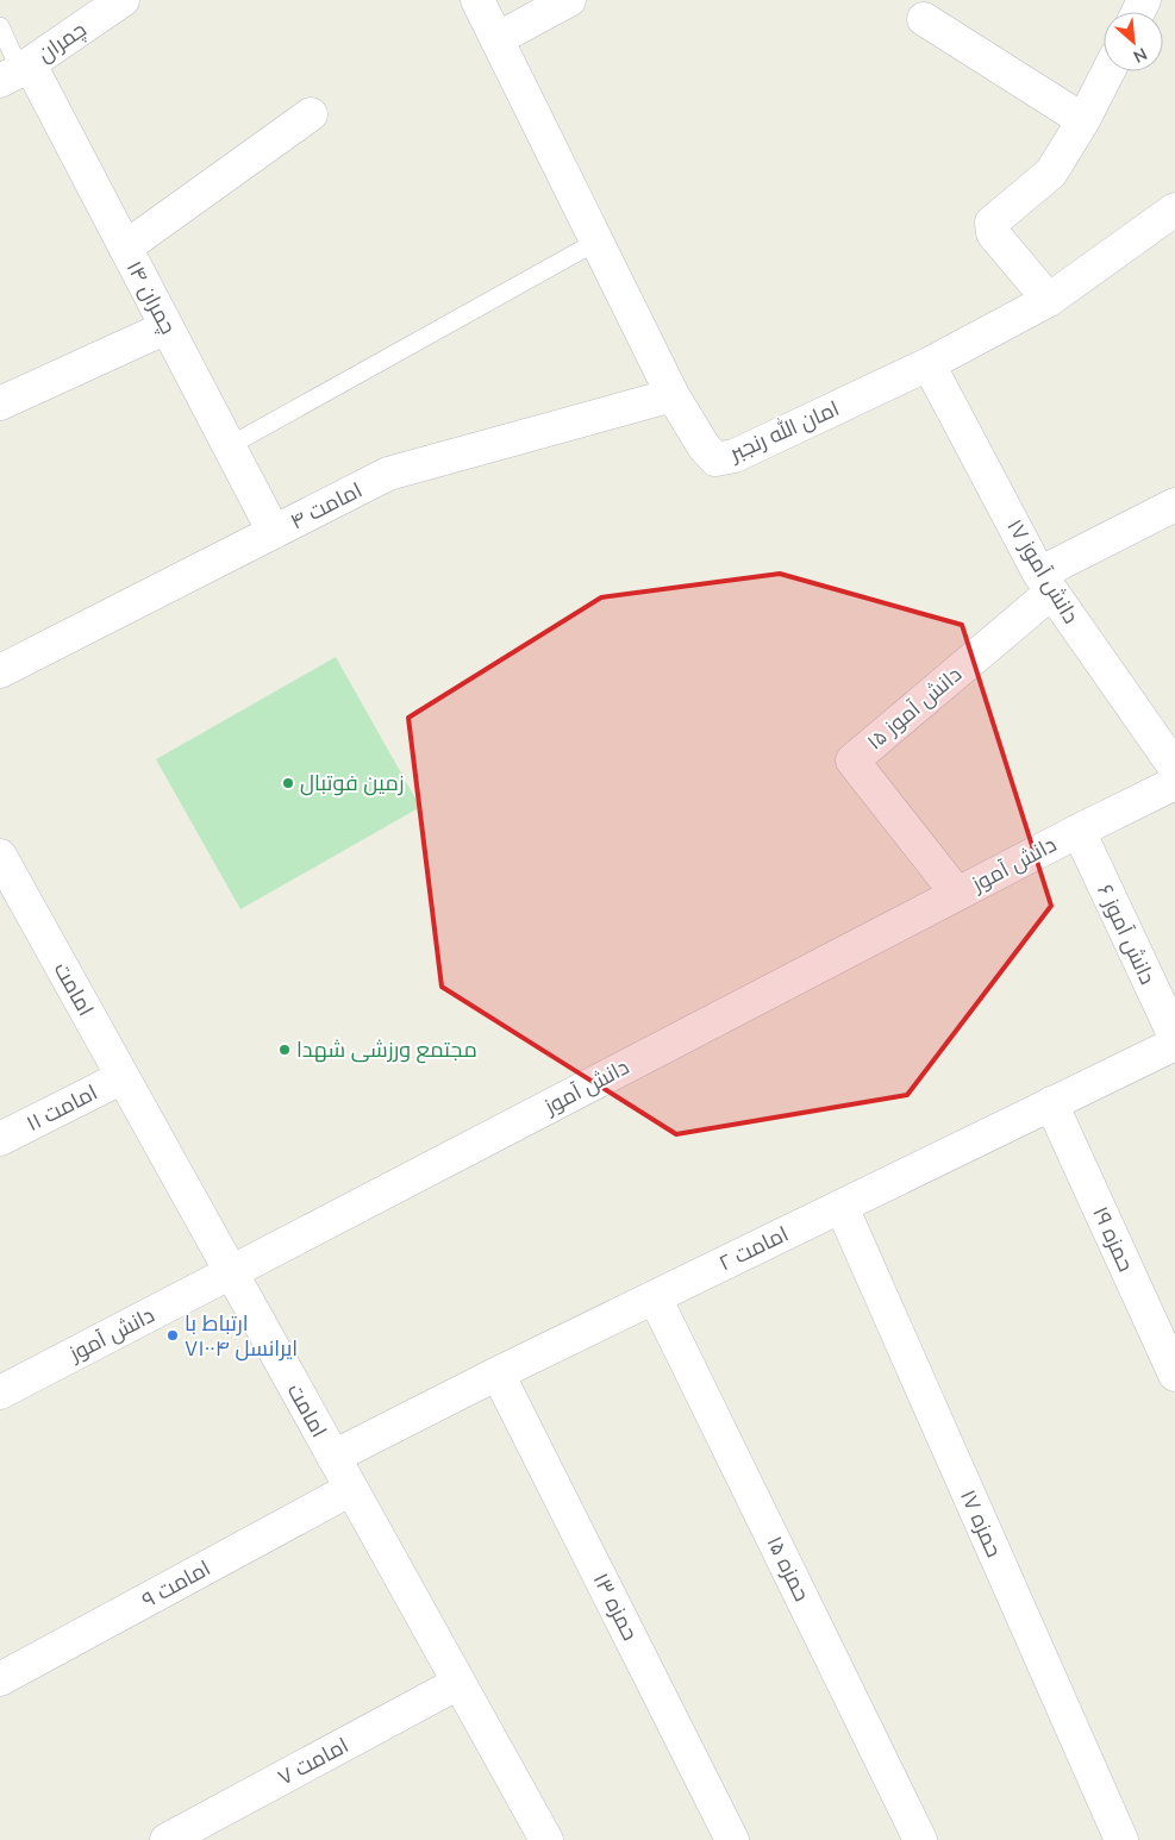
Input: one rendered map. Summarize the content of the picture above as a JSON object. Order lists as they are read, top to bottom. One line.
{"streets":{"street":["چمران","چمران ۱۴","امان الله رنجبر","امامت ۴","دانش آموز ۱۷","دانش آموز ۱۵","دانش آموز","دانش آموز ۶","امامت","امامت ۱۱","حمزه ۱۹","امامت ۲","حمزه ۱۷","حمزه ۱۵","امامت ۹","حمزه ۱۳","امامت ۷"]},"crossings":[["چمران","چمران ۱۴"],["چمران ۱۴","امامت ۴"],["امان الله رنجبر","امامت ۴"],["امان الله رنجبر","دانش آموز ۱۷"],["دانش آموز ۱۷","دانش آموز ۱۵"],["دانش آموز ۱۵","دانش آموز"],["دانش آموز","دانش آموز ۶"],["دانش آموز","امامت"],["امامت","امامت ۱۱"],["امامت","امامت ۲"],["امامت","امامت ۹"],["امامت","امامت ۷"],["حمزه ۱۹","امامت ۲"],["امامت ۲","حمزه ۱۷"],["امامت ۲","حمزه ۱۵"],["امامت ۲","حمزه ۱۳"]],"places":["زمین فوتبال","مجتمع ورزشی شهدا","ارتباط با ایرانسل ۷۱۰۰۴"],"north":"bottom right"}
